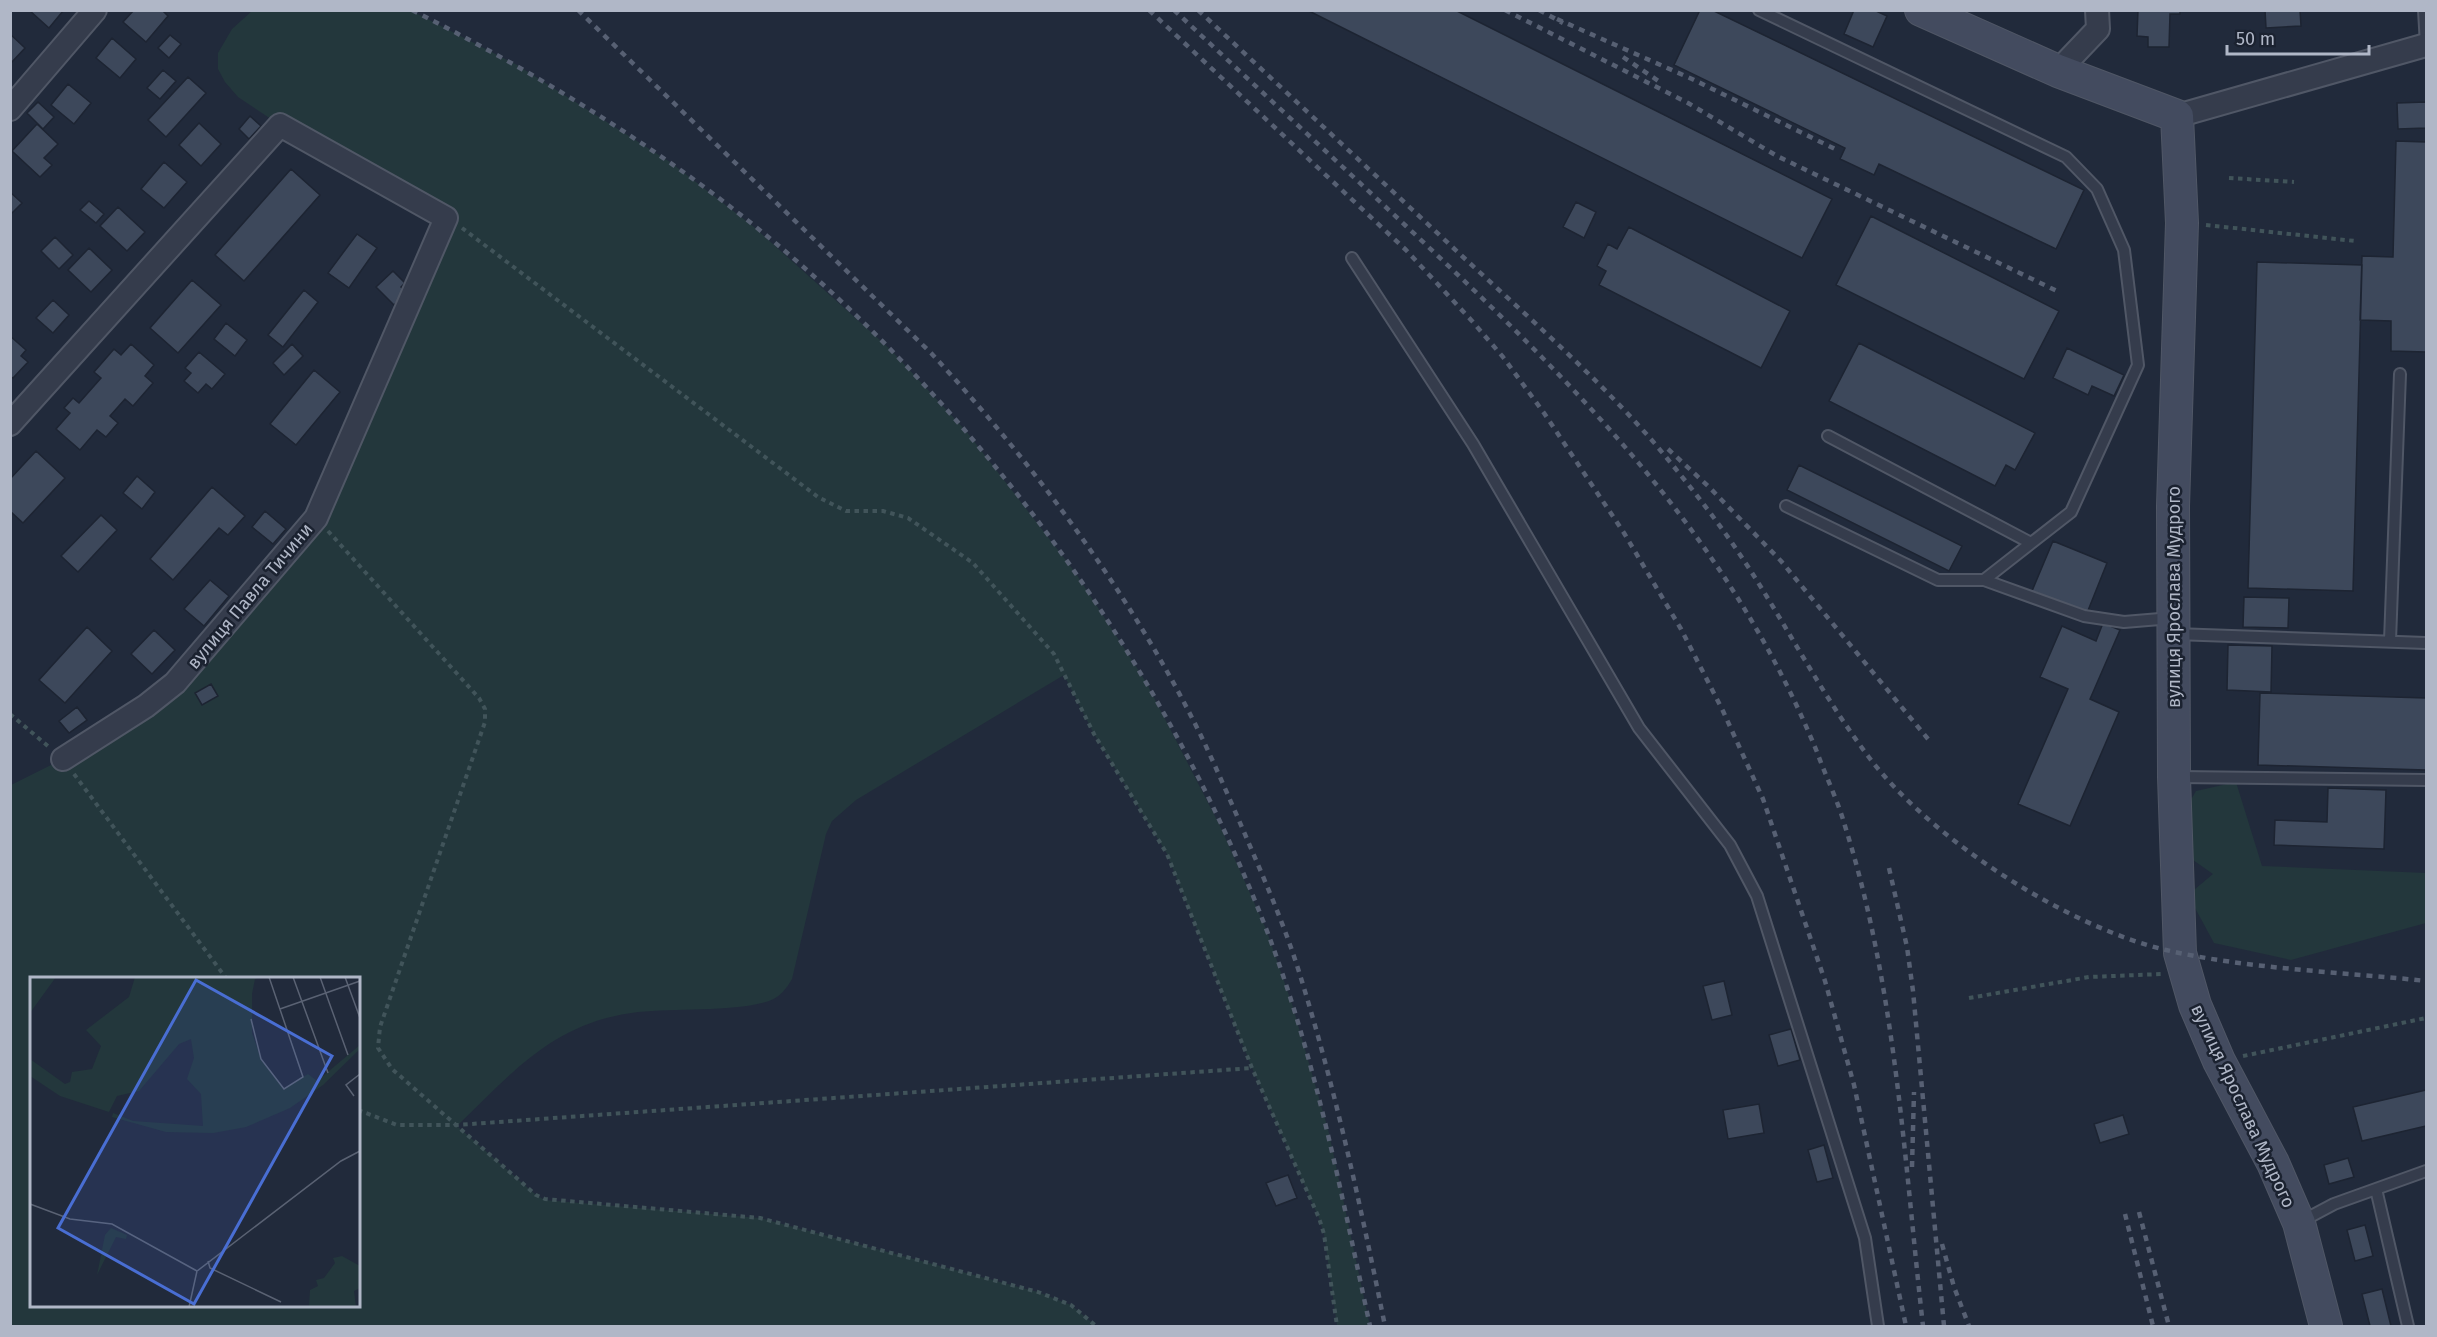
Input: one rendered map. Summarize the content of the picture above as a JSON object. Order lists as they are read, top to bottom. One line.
{"streets":{"street":["вулиця Павла Тичини","вулиця Ярослава Мудрого"]},"scale_bar":"50 m"}
